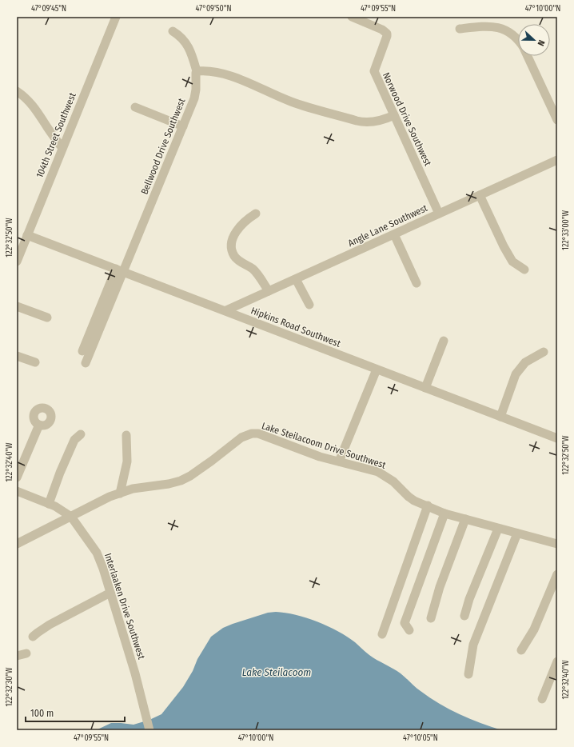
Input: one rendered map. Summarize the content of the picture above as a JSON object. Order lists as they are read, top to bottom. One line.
{"streets":{"street":["Norwood Drive Southwest","104th Street Southwest","Bellwood Drive Southwest","Angle Lane Southwest","Hipkins Road Southwest","Lake Steilacoom Drive Southwest","Interlaaken Drive Southwest"]},"crossings":[["Norwood Drive Southwest","Angle Lane Southwest"],["104th Street Southwest","Hipkins Road Southwest"],["Bellwood Drive Southwest","Hipkins Road Southwest"],["Angle Lane Southwest","Hipkins Road Southwest"],["Lake Steilacoom Drive Southwest","Interlaaken Drive Southwest"]],"water":["Lake Steilacoom"],"scale_bar":"100 m","north":"right","coordinates":["47°09'45\"N","47°09'50\"N","47°09'55\"N","47°10'00\"N","122°33'00\"W","122°32'50\"W","122°32'40\"W","122°32'30\"W","47°10'05\"N"]}
